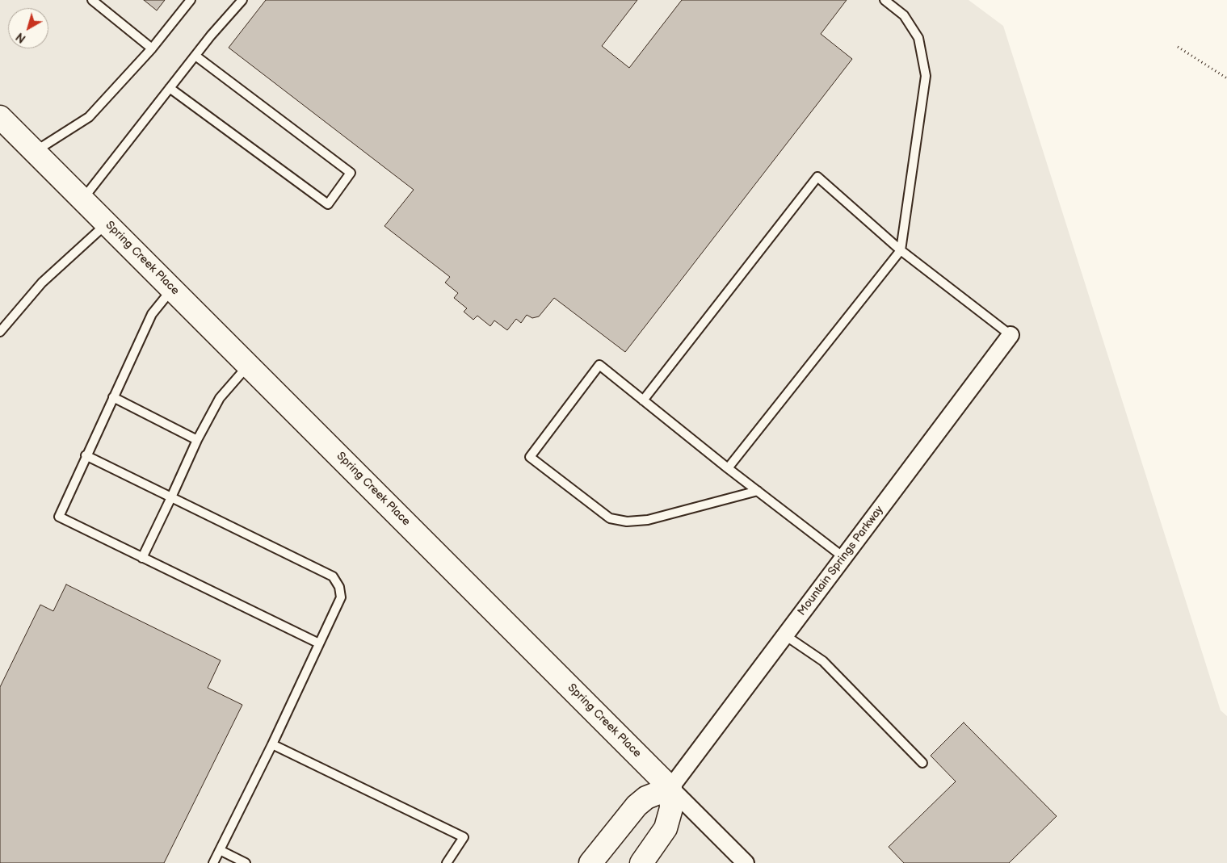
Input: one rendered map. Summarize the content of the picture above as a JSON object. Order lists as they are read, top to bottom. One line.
{"streets":{"street":["Spring Creek Place","Mountain Springs Parkway"]},"crossings":[["Spring Creek Place","Mountain Springs Parkway"]],"north":"bottom left"}
